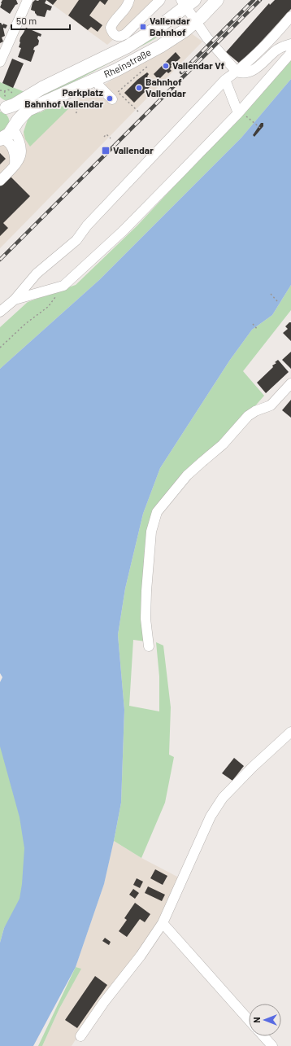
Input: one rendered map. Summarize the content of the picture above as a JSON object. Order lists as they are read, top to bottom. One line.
{"streets":{"main road":["Rheinstraße"]},"places":{"transit":["Vallendar Bahnhof","Vallendar"],"other":["Vallendar Vf","Bahnhof Vallendar","Parkplatz Bahnhof Vallendar"]},"scale_bar":"50 m","north":"left"}
